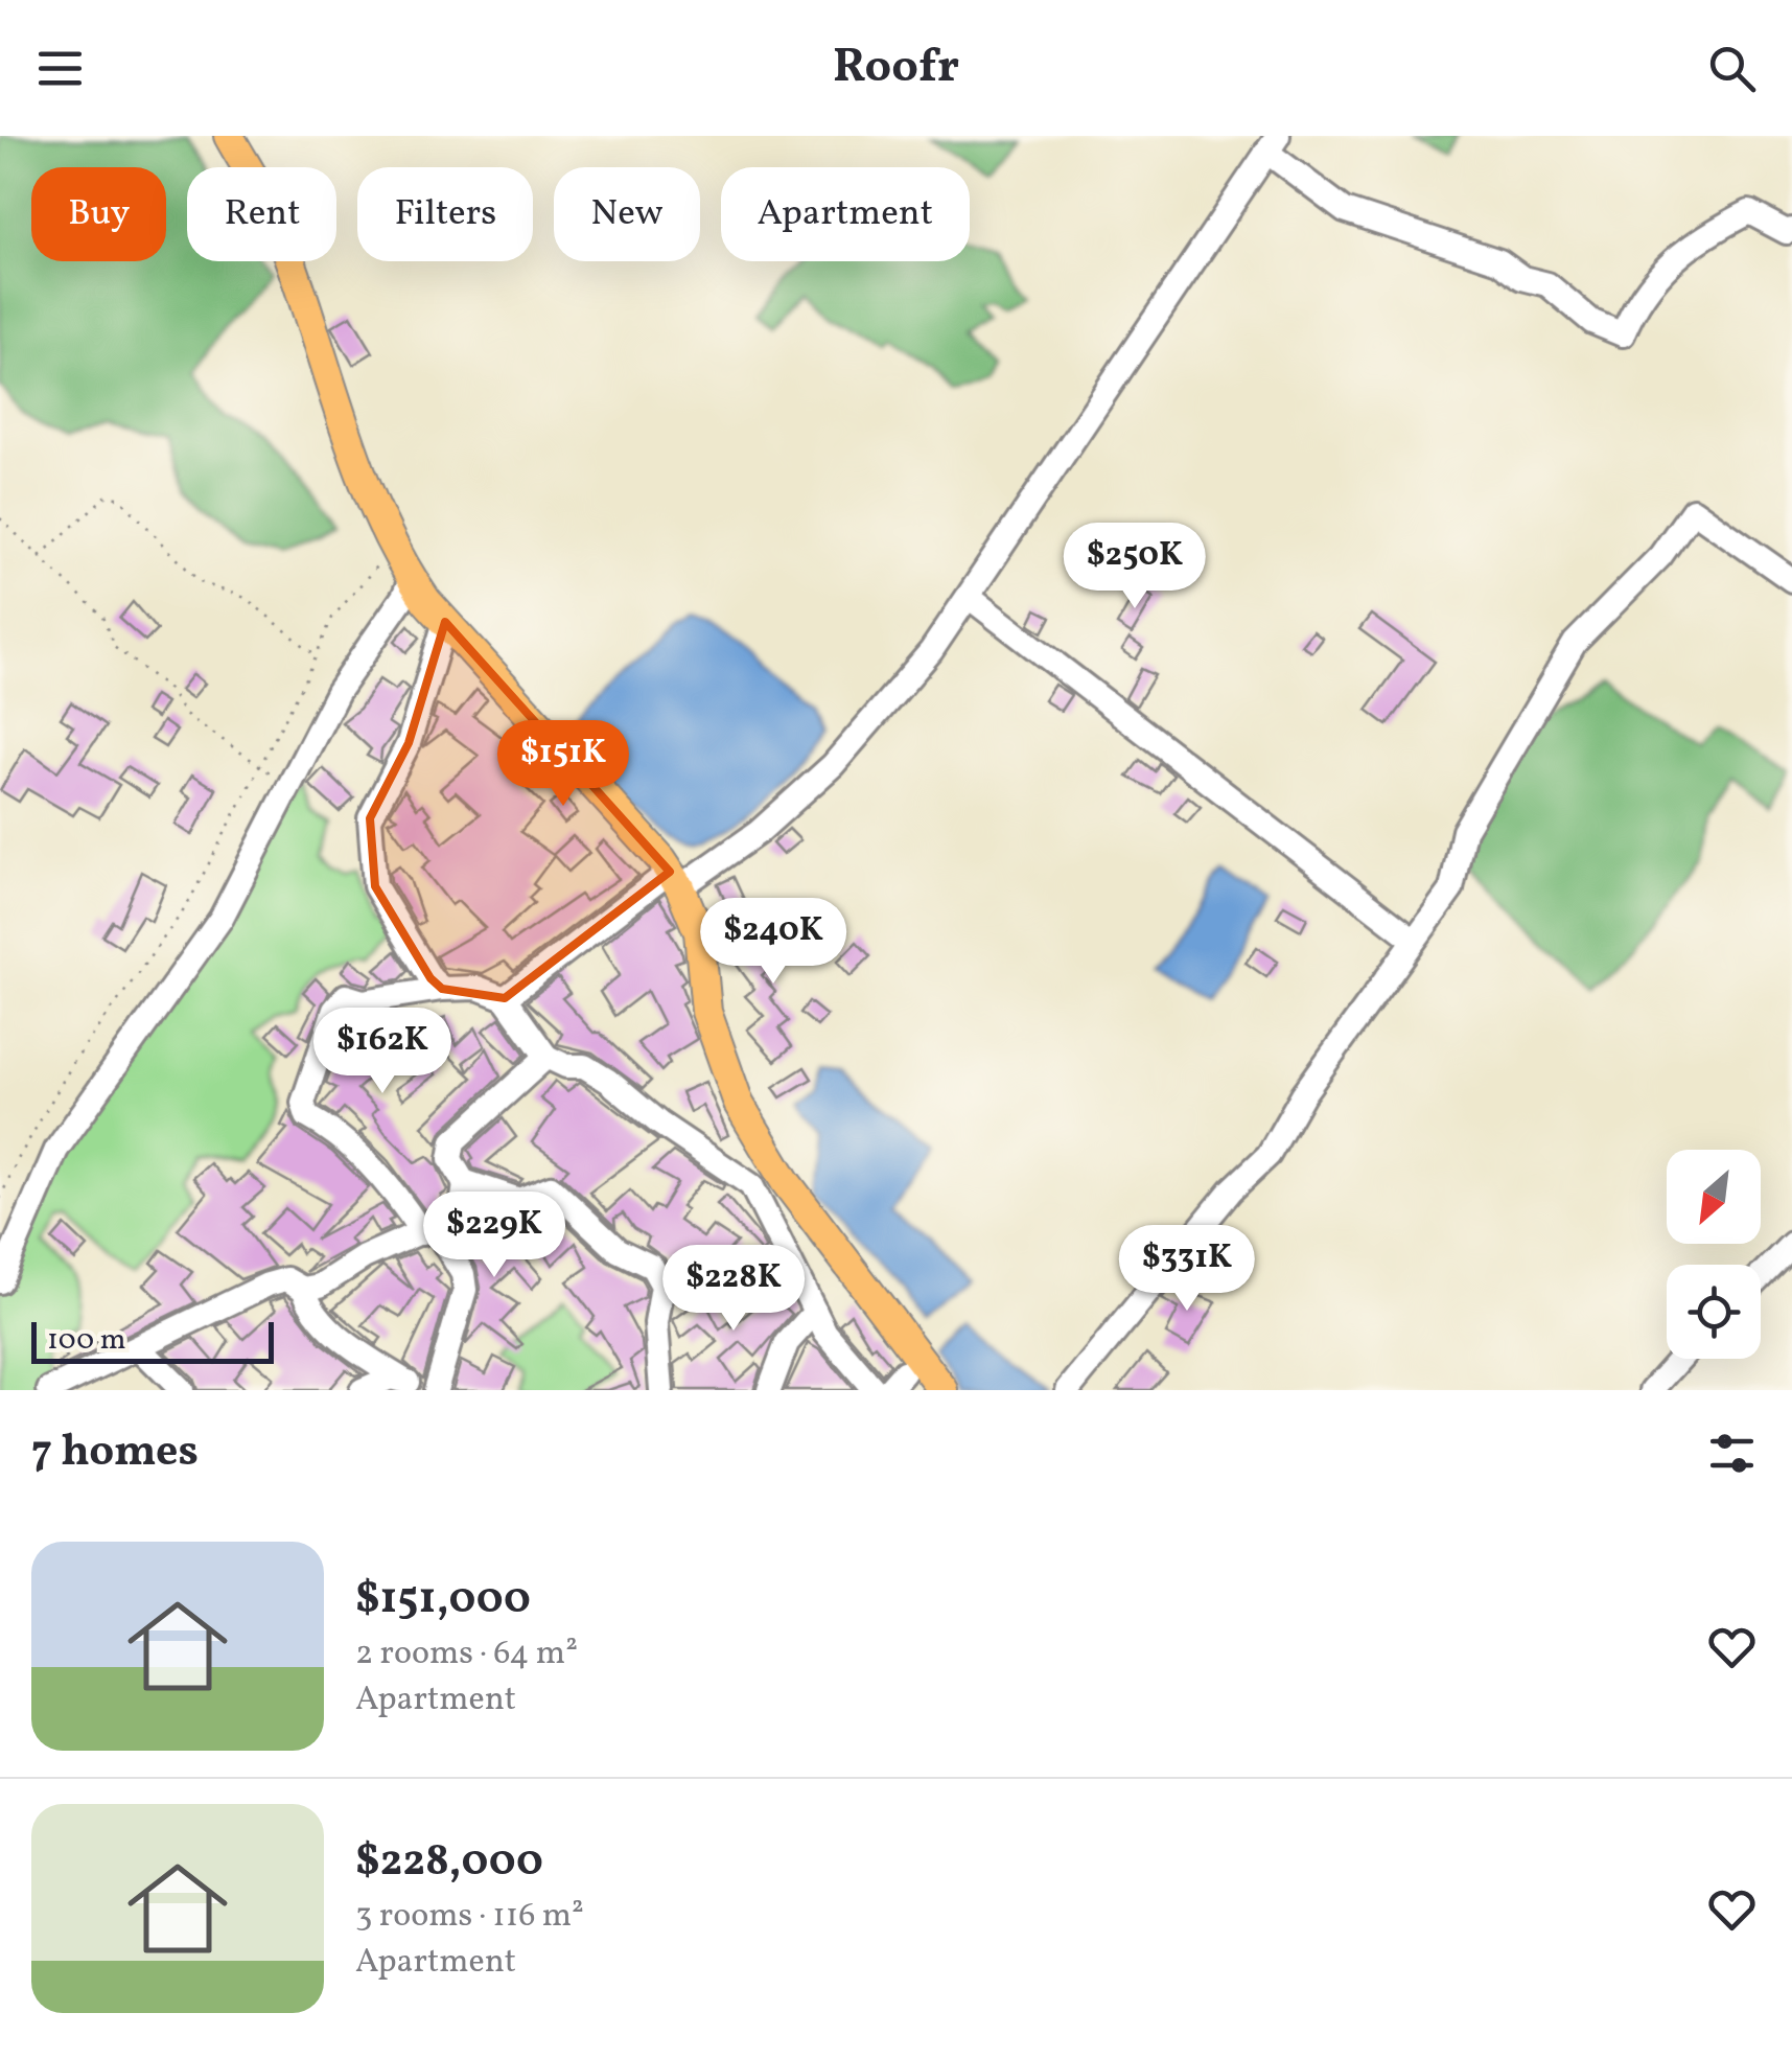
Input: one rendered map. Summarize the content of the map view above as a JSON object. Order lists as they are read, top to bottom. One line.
{"scale_bar":"100 m","north":"bottom left","page":{"header":"Roofr","chip":["Buy","Rent","Filters","New","Apartment"],"price":["$250K","$151K","$240K","$162K","$229K","$331K","$228K"],"scale":"100 m","heading":"7 homes","list":[{"name":"$151,000","note":"2 rooms · 64 m² · Apartment"},{"name":"$228,000","note":"3 rooms · 116 m² · Apartment"}]}}
